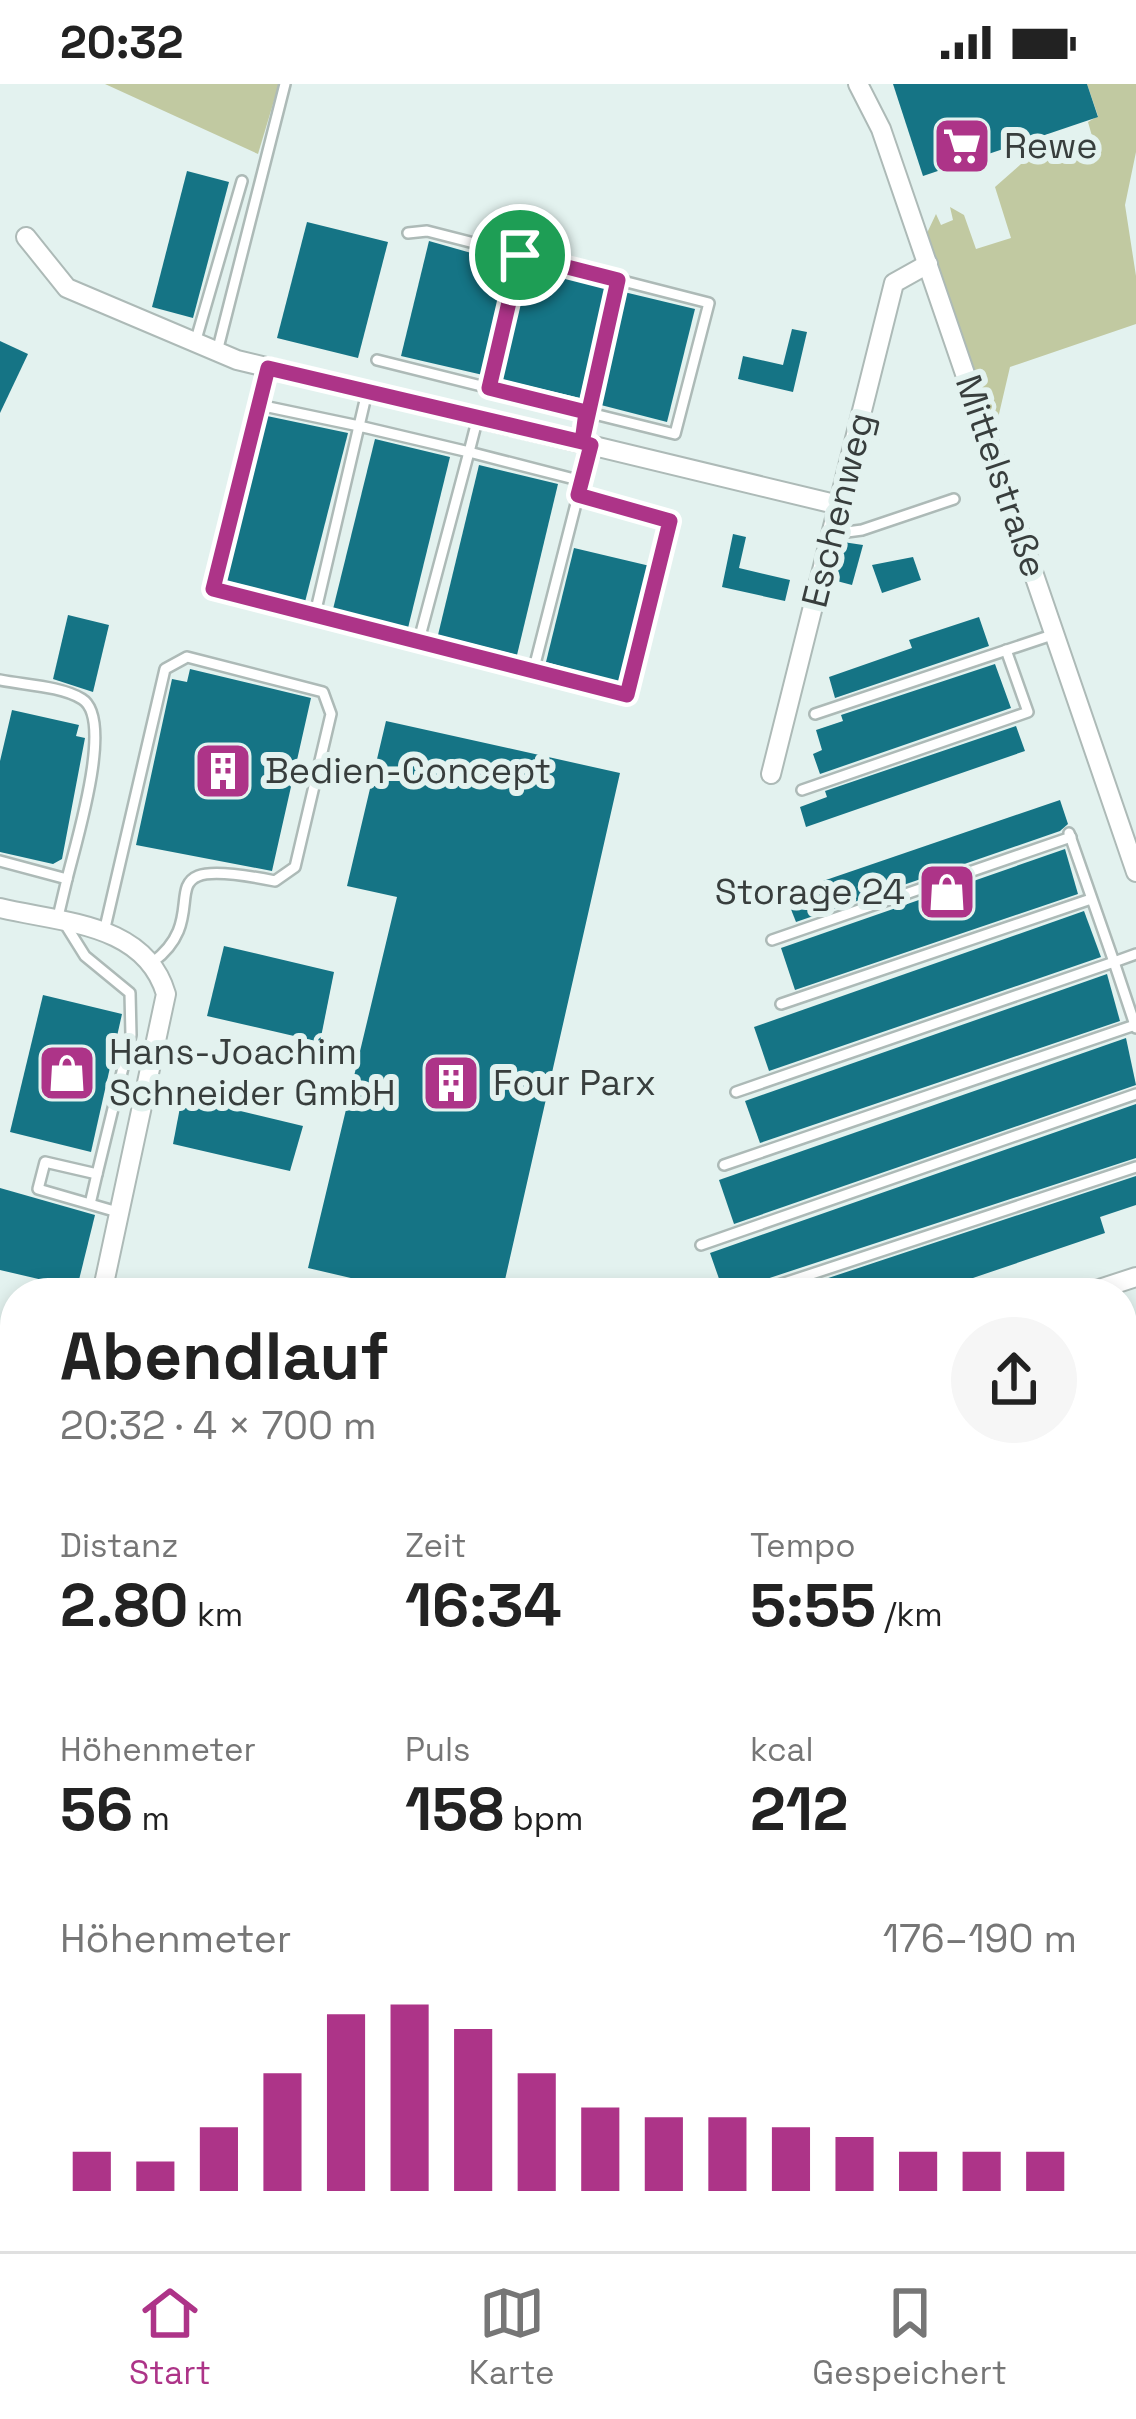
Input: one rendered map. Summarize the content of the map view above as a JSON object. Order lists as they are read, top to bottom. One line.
{"streets":{"street":["Mittelstraße","Eschenweg"]},"crossings":[["Mittelstraße","Eschenweg"]],"places":{"supermarket":["Rewe"],"building":["Bedien-Concept","Four Parx"],"shop":["Storage 24","Hans-Joachim Schneider GmbH"]},"page":{"status":"20:32","heading":["Abendlauf","20:32 · 4 × 700 m"],"stats":[["Distanz","2.80 km"],["Zeit","16:34"],["Tempo","5:55 /km"],["Höhenmeter","56 m"],["Puls","158 bpm"],["kcal","212"]],"chart":["Höhenmeter","176–190 m"],"tabs":["Start","Karte","Gespeichert"]}}
